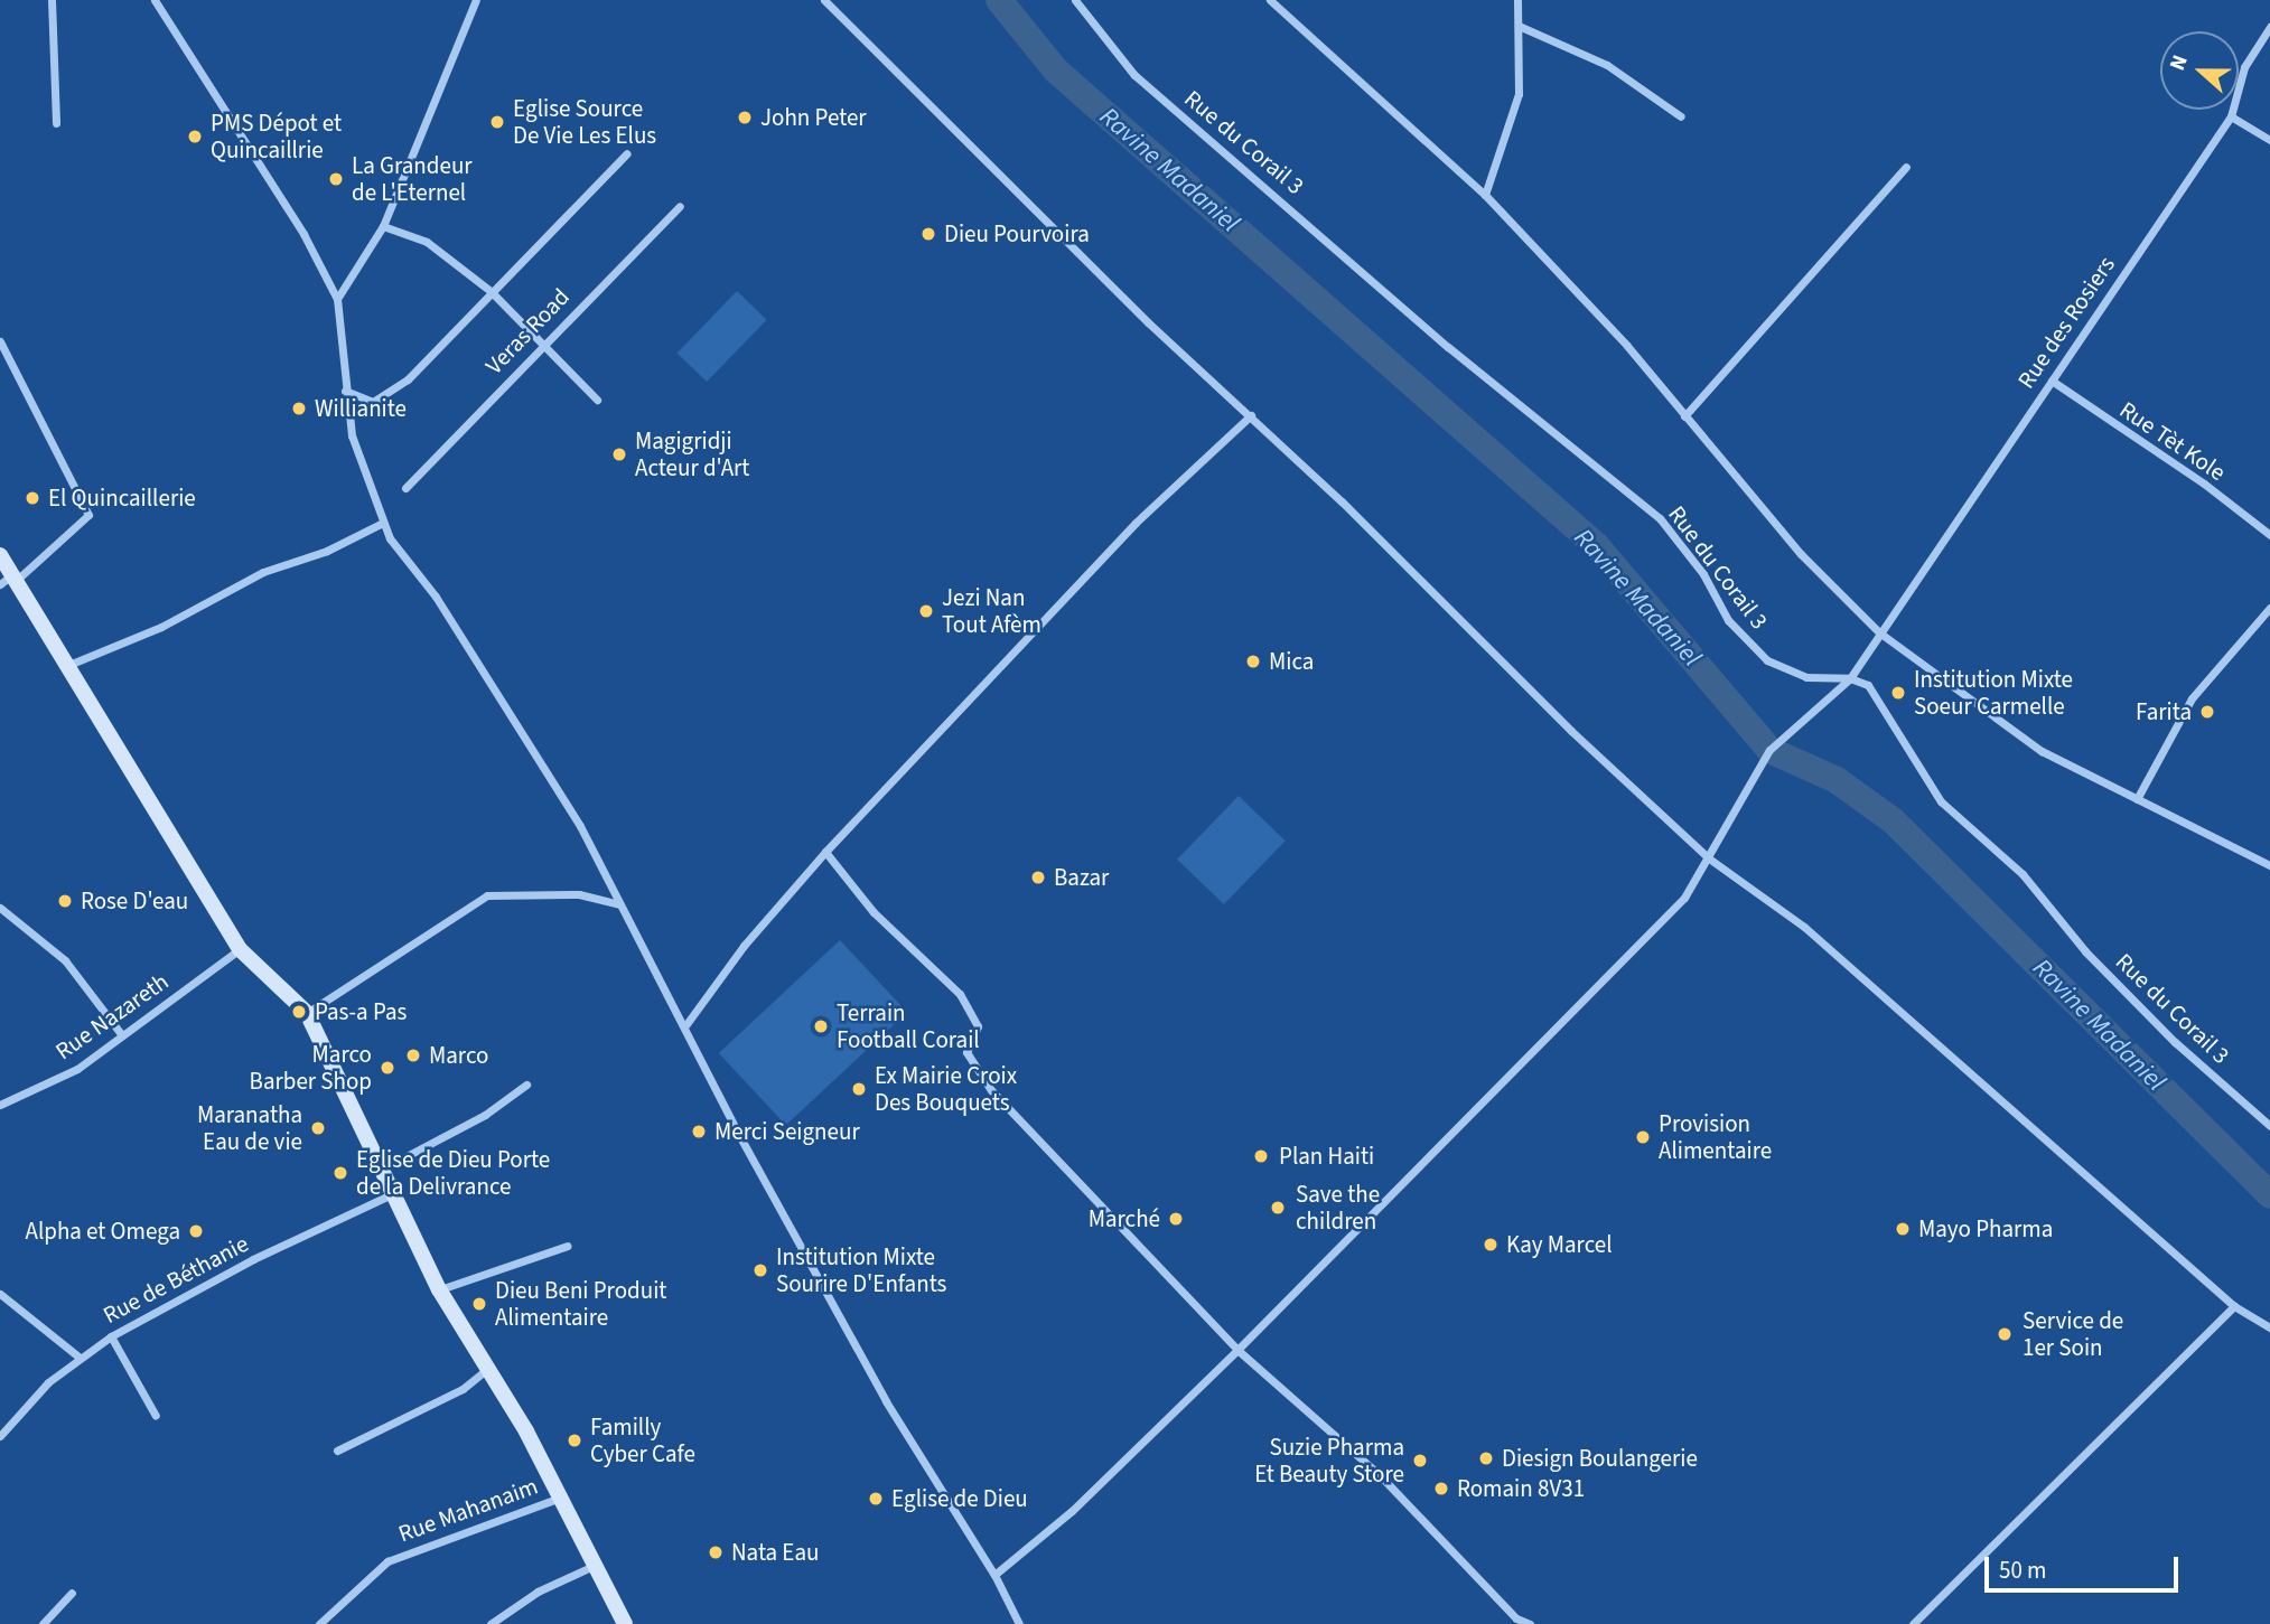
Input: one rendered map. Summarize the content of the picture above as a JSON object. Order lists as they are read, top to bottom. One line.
{"streets":{"street":["Rue du Corail 3","Rue des Rosiers","Veras Road","Rue Tèt Kole","Rue Nazareth","Rue de Béthanie","Rue Mahanaim"]},"crossings":[["Rue du Corail 3","Rue des Rosiers"],["Rue des Rosiers","Rue Tèt Kole"]],"water":["Ravine Madaniel"],"places":["John Peter","Eglise Source De Vie Les Elus","PMS Dépot et Quincaillrie","La Grandeur de L'Eternel","Dieu Pourvoira","Willianite","Magigridji Acteur d'Art","El Quincaillerie","Jezi Nan Tout Afèm","Mica","Institution Mixte Soeur Carmelle","Farita","Bazar","Rose D'eau","Pas-a Pas","Terrain Football Corail","Marco","Marco Barber Shop","Ex Mairie Croix Des Bouquets","Maranatha Eau de vie","Merci Seigneur","Provision Alimentaire","Plan Haiti","Eglise de Dieu Porte de la Delivrance","Save the children","Marché","Mayo Pharma","Alpha et Omega","Kay Marcel","Institution Mixte Sourire D'Enfants","Dieu Beni Produit Alimentaire","Service de 1er Soin","Familly Cyber Cafe","Diesign Boulangerie","Suzie Pharma Et Beauty Store","Romain 8V31","Eglise de Dieu","Nata Eau"],"scale_bar":"50 m","north":"left"}
